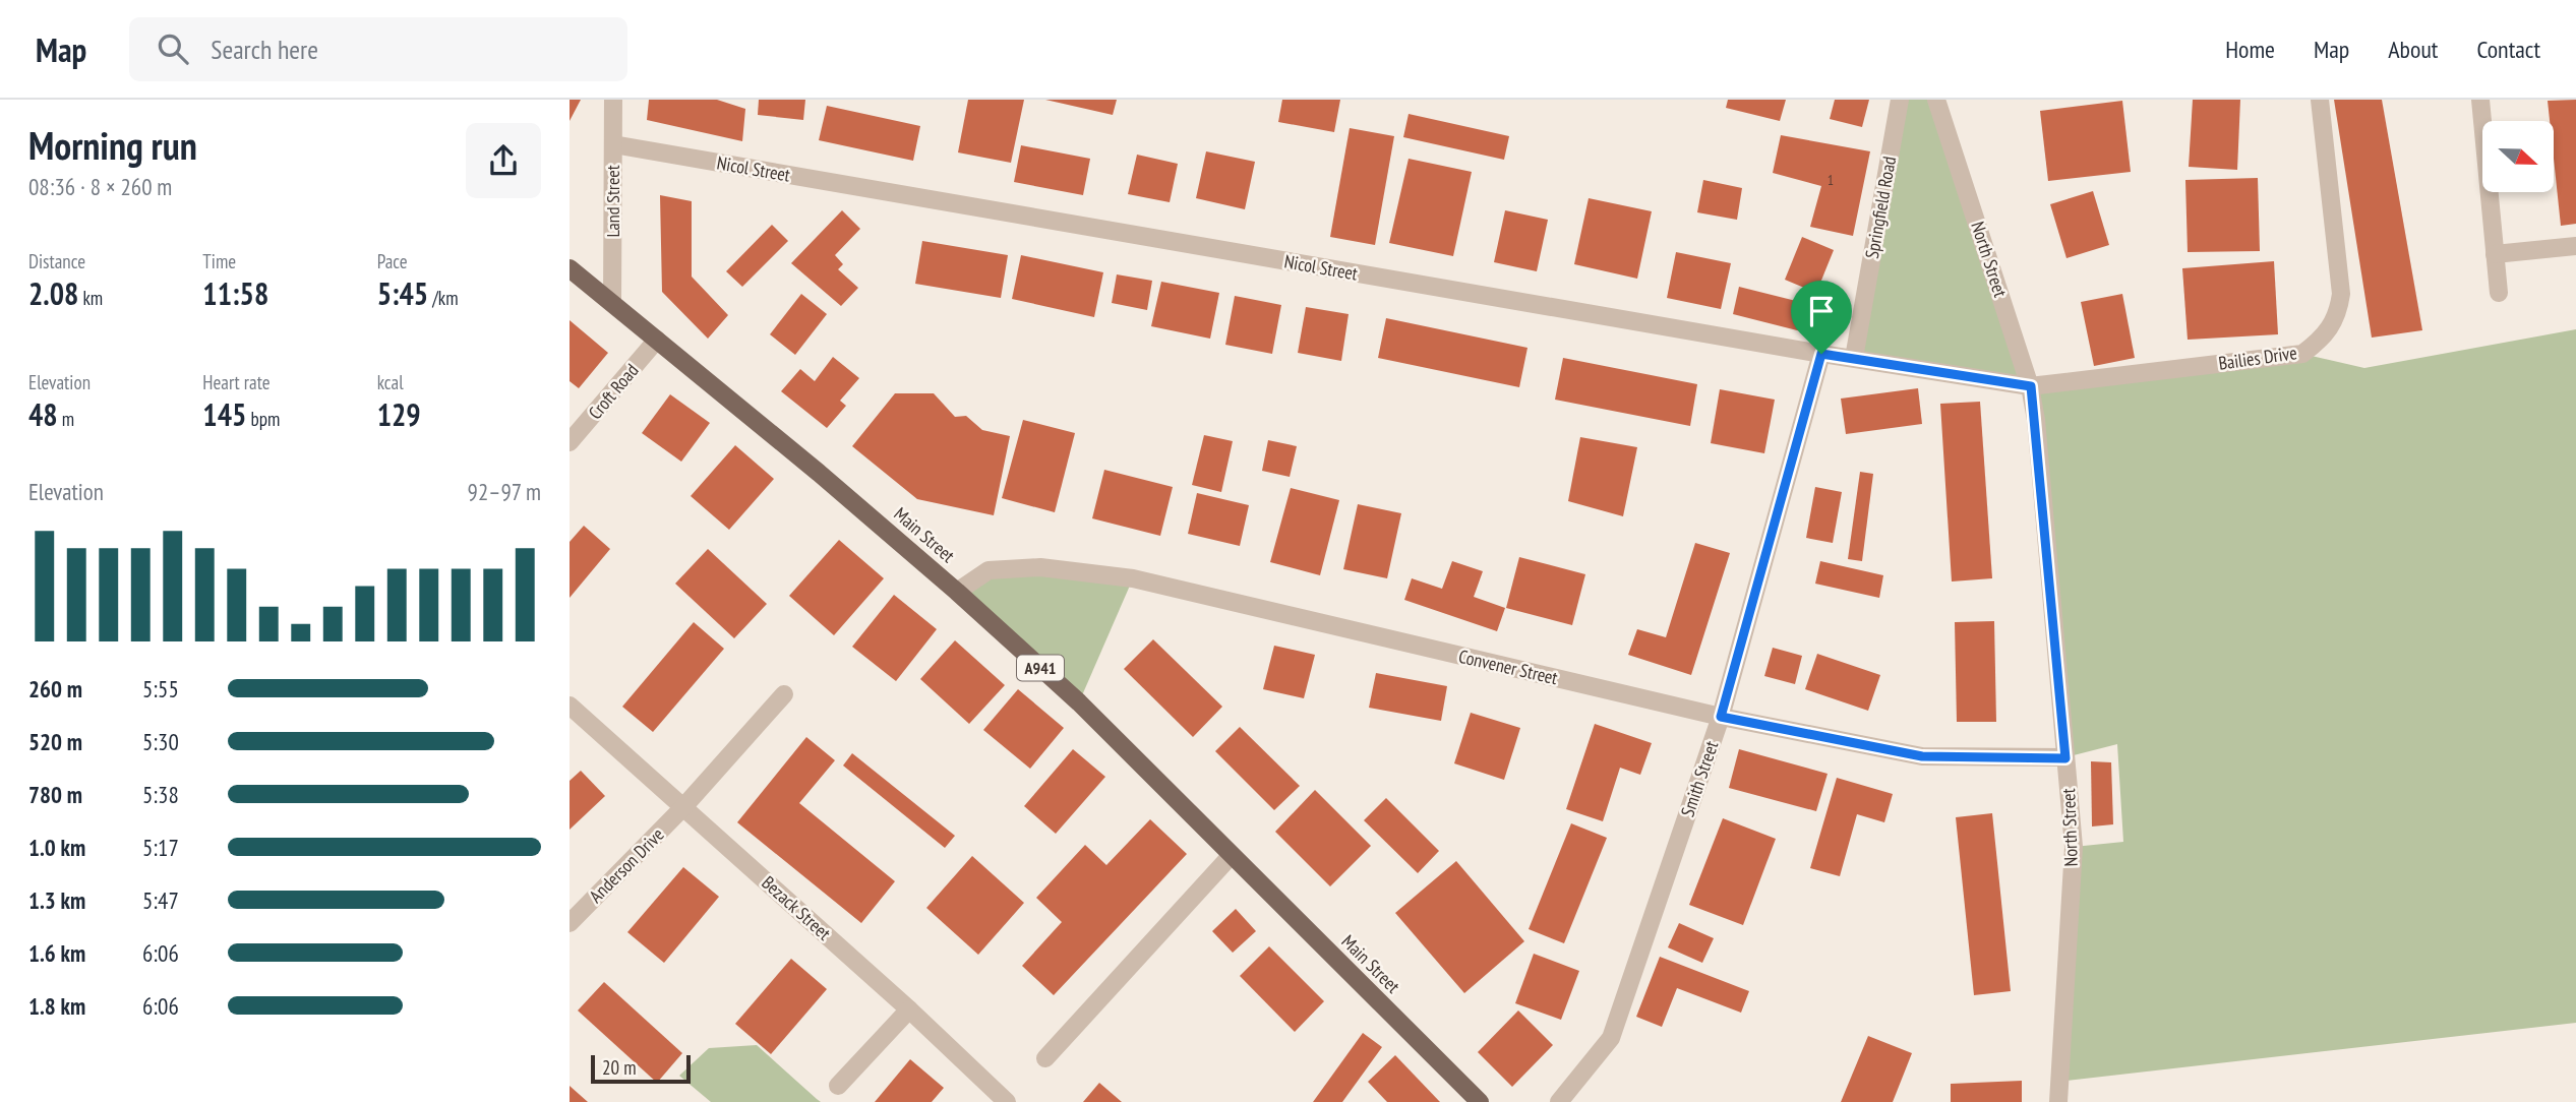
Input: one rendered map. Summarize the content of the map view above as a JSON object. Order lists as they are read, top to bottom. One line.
{"streets":{"main road":["Main Street","A941"],"street":["Nicol Street","Land Street","Springfield Road","North Street","Bailies Drive","Croft Road","Convener Street","Smith Street","Anderson Drive","Bezack Street"]},"crossings":[["Nicol Street","Land Street"],["Nicol Street","Springfield Road"],["Nicol Street","North Street"],["Nicol Street","Bailies Drive"],["Nicol Street","Smith Street"],["Land Street","Main Street"],["North Street","Bailies Drive"],["North Street","Convener Street"],["Croft Road","Main Street"],["Main Street","Convener Street"],["Convener Street","Smith Street"],["Anderson Drive","Bezack Street"]],"house_numbers":["1"],"scale_bar":"20 m","north":"right","page":{"header":"Map","search":"Search here","nav":["Home","Map","About","Contact"],"heading":["Morning run","08:36 · 8 × 260 m"],"stats":[["Distance","2.08 km"],["Time","11:58"],["Pace","5:45 /km"],["Elevation","48 m"],["Heart rate","145 bpm"],["kcal","129"]],"chart":["Elevation","92–97 m"],"list":[{"name":"260 m","note":"5:55"},{"name":"520 m","note":"5:30"},{"name":"780 m","note":"5:38"},{"name":"1.0 km","note":"5:17"},{"name":"1.3 km","note":"5:47"},{"name":"1.6 km","note":"6:06"},{"name":"1.8 km","note":"6:06"}],"scale":"20 m"}}
